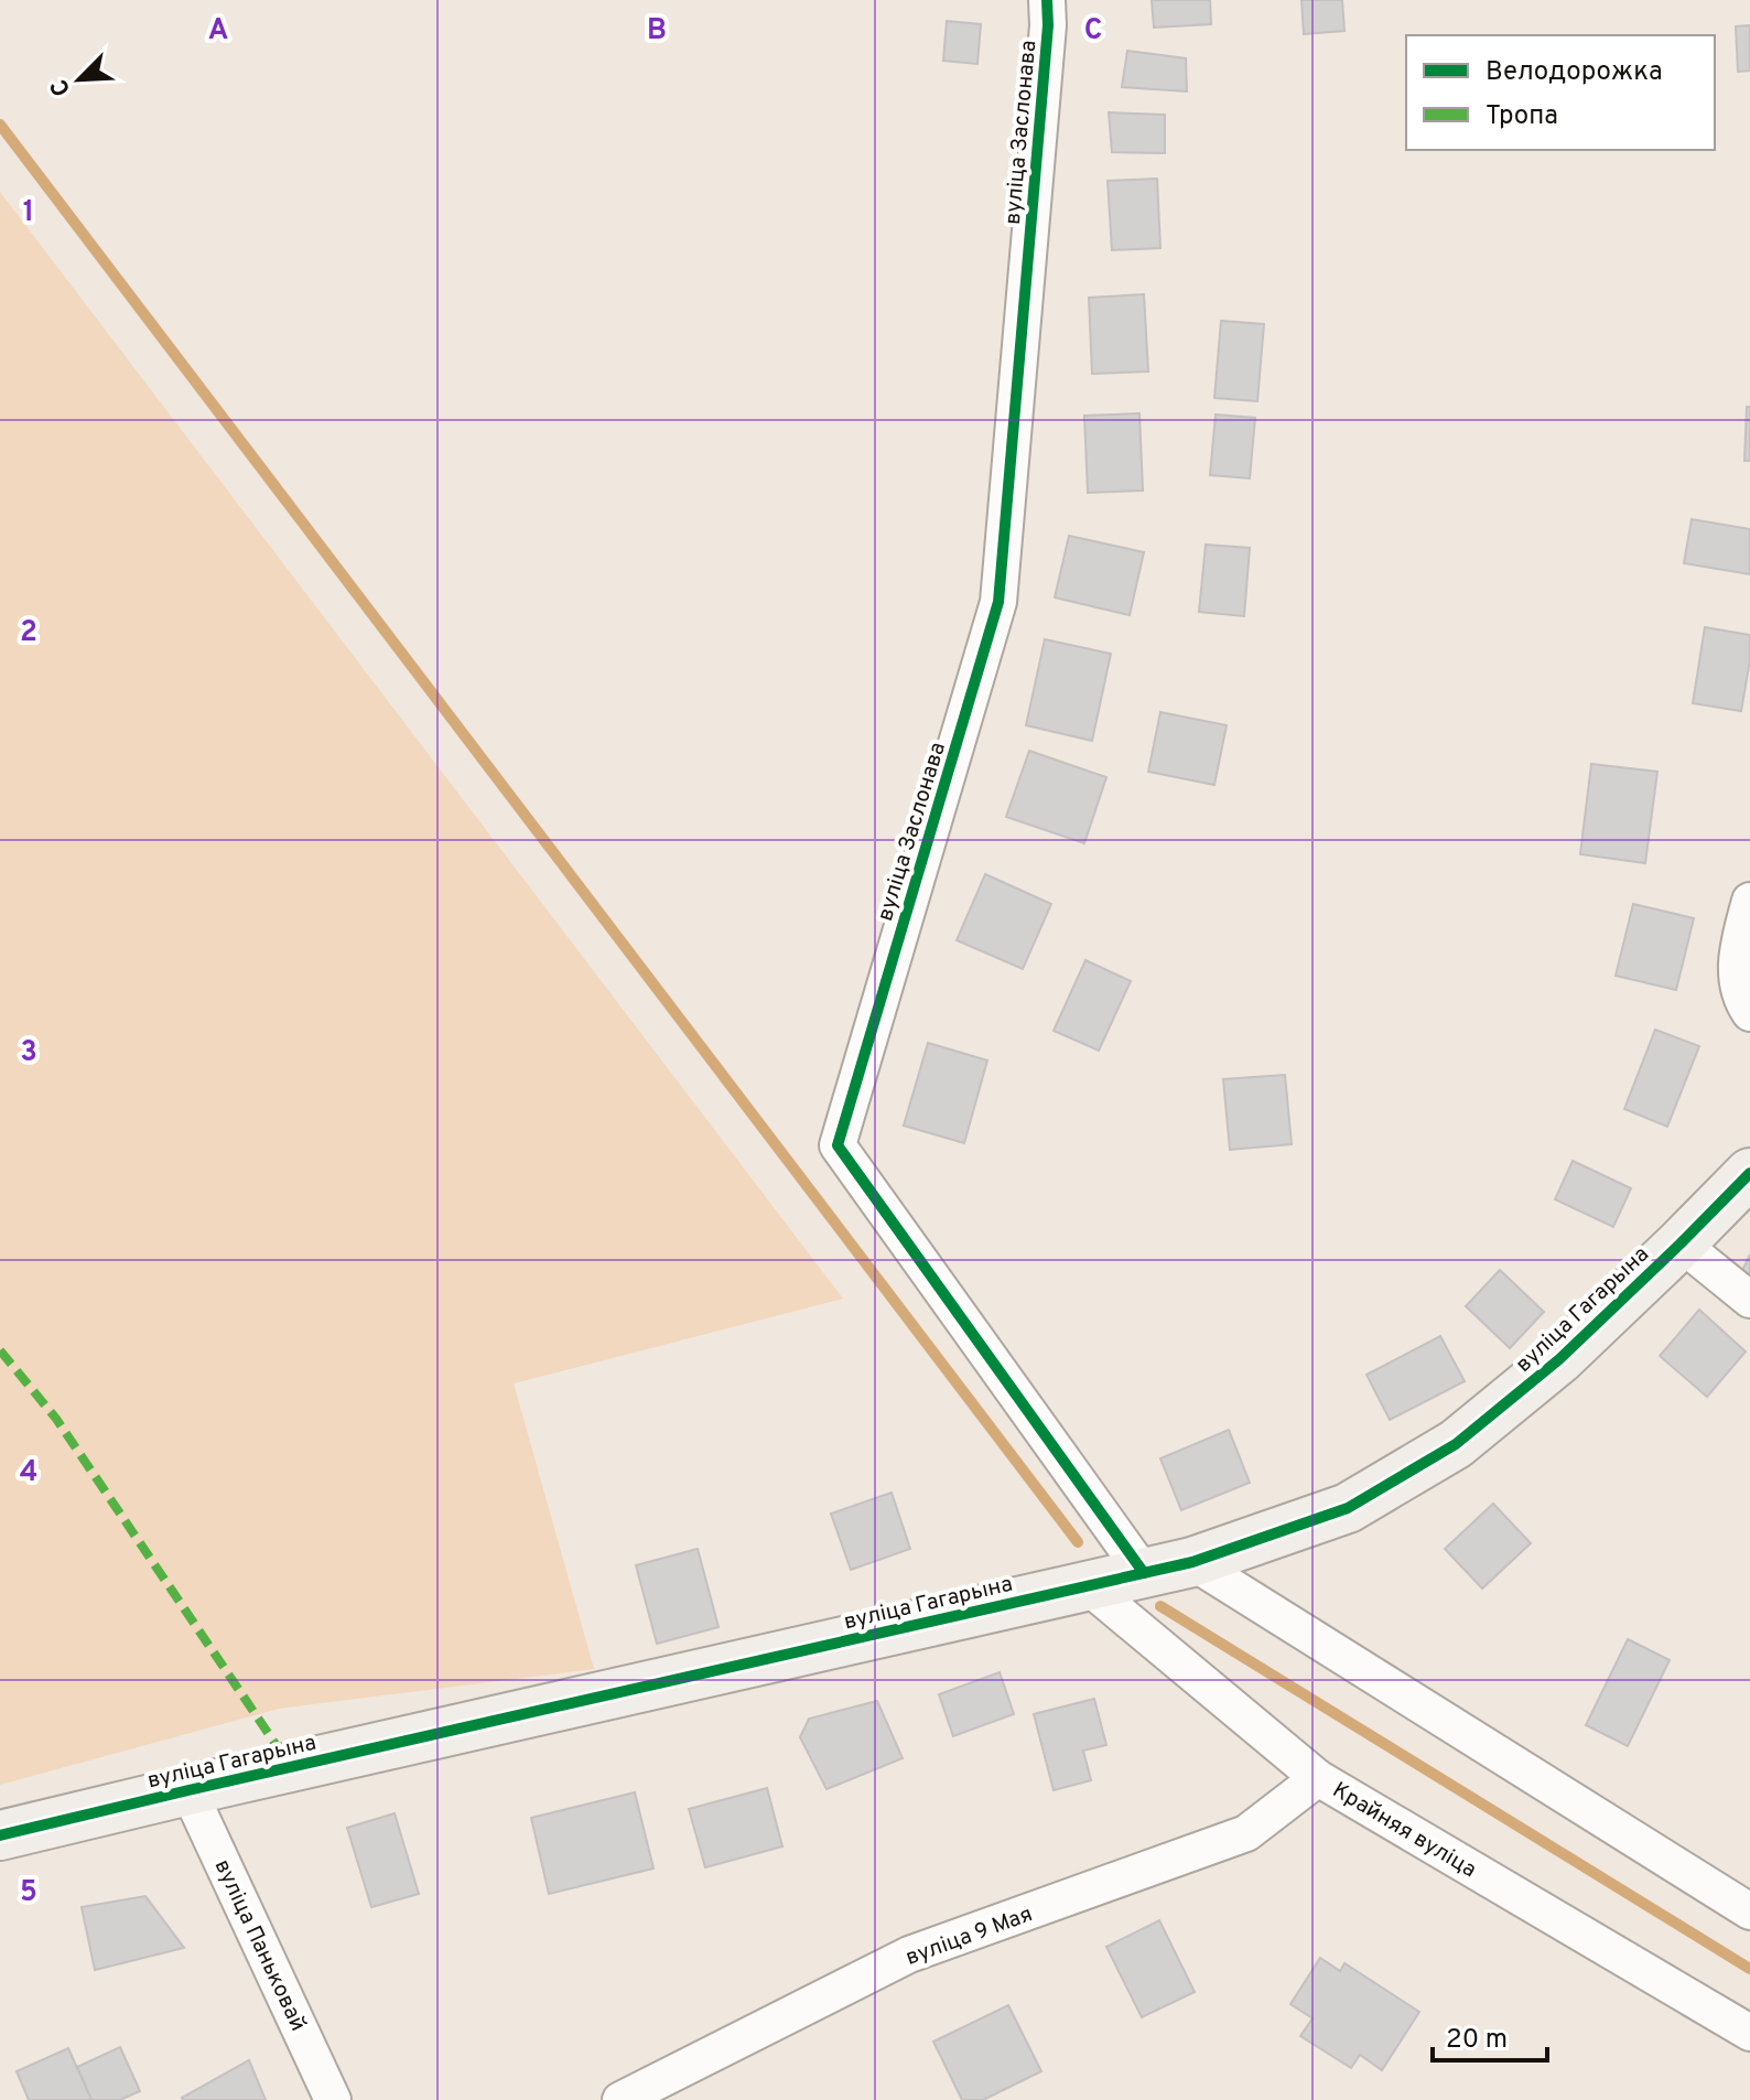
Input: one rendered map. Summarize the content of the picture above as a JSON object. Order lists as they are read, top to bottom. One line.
{"streets":{"street":["вуліца Заслонава","вуліца Гагарына","Крайняя вуліца","вуліца 9 Мая","вуліца Паньковай"]},"crossings":[["вуліца Заслонава","вуліца Гагарына"],["вуліца Гагарына","Крайняя вуліца"],["вуліца Гагарына","вуліца Паньковай"],["Крайняя вуліца","вуліца 9 Мая"]],"legend":["Велодорожка","Тропа"],"scale_bar":"20 m","north":"bottom left","grid":{"columns":["A","B","C"],"rows":["1","2","3","4","5"]}}
